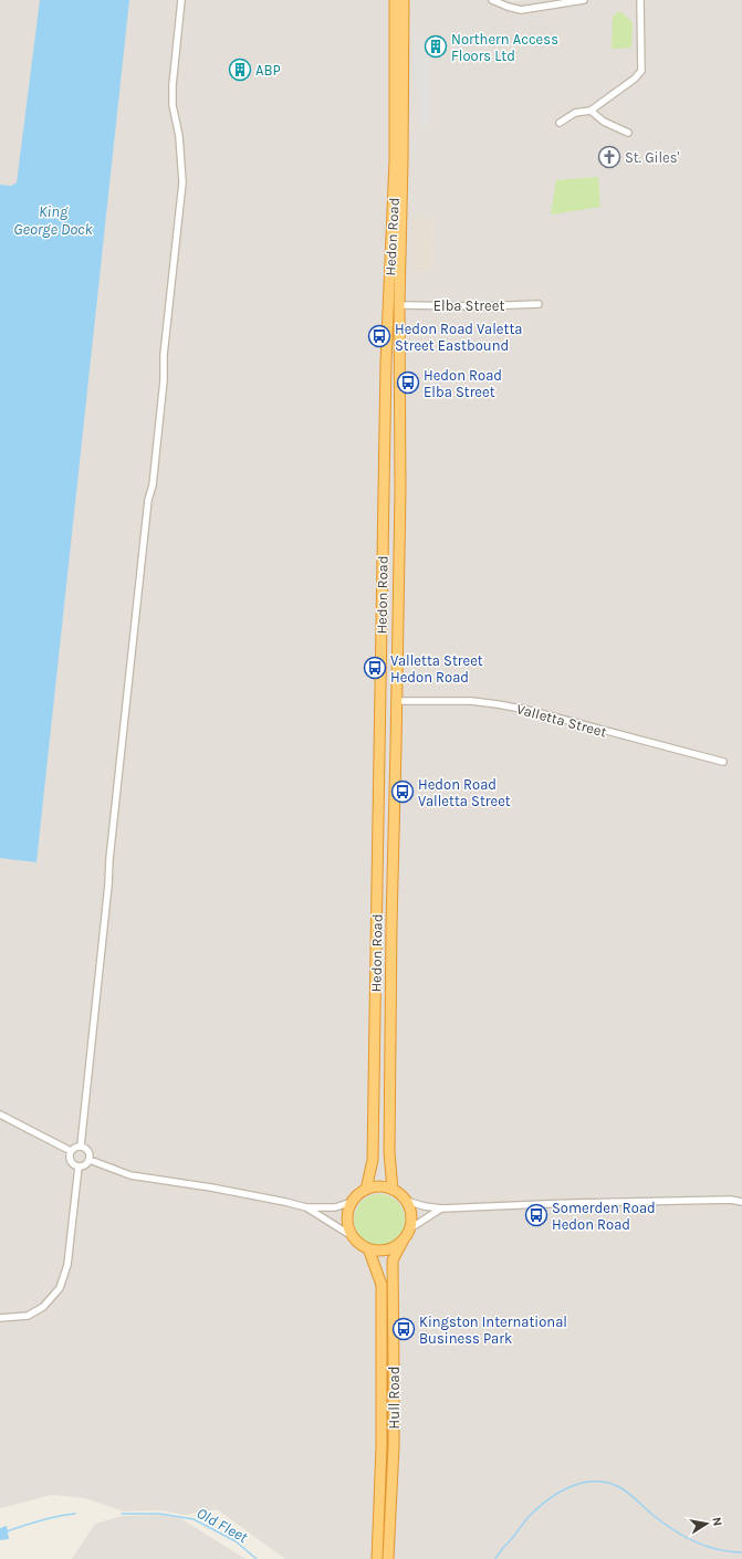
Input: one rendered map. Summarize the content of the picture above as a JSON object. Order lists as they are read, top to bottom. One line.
{"streets":{"highway":["Hedon Road","Hull Road"],"street":["Elba Street","Valletta Street"]},"crossings":[["Hedon Road","Elba Street"],["Hedon Road","Valletta Street"],["Hedon Road","Hull Road"]],"water":["King George Dock","Old Fleet"],"places":{"building":["Northern Access Floors Ltd","ABP"],"church":["St. Giles'"],"bus stop":["Hedon Road Valetta Street Eastbound","Hedon Road Elba Street","Valletta Street Hedon Road","Hedon Road Valletta Street","Somerden Road Hedon Road","Kingston International Business Park"]},"north":"right"}
